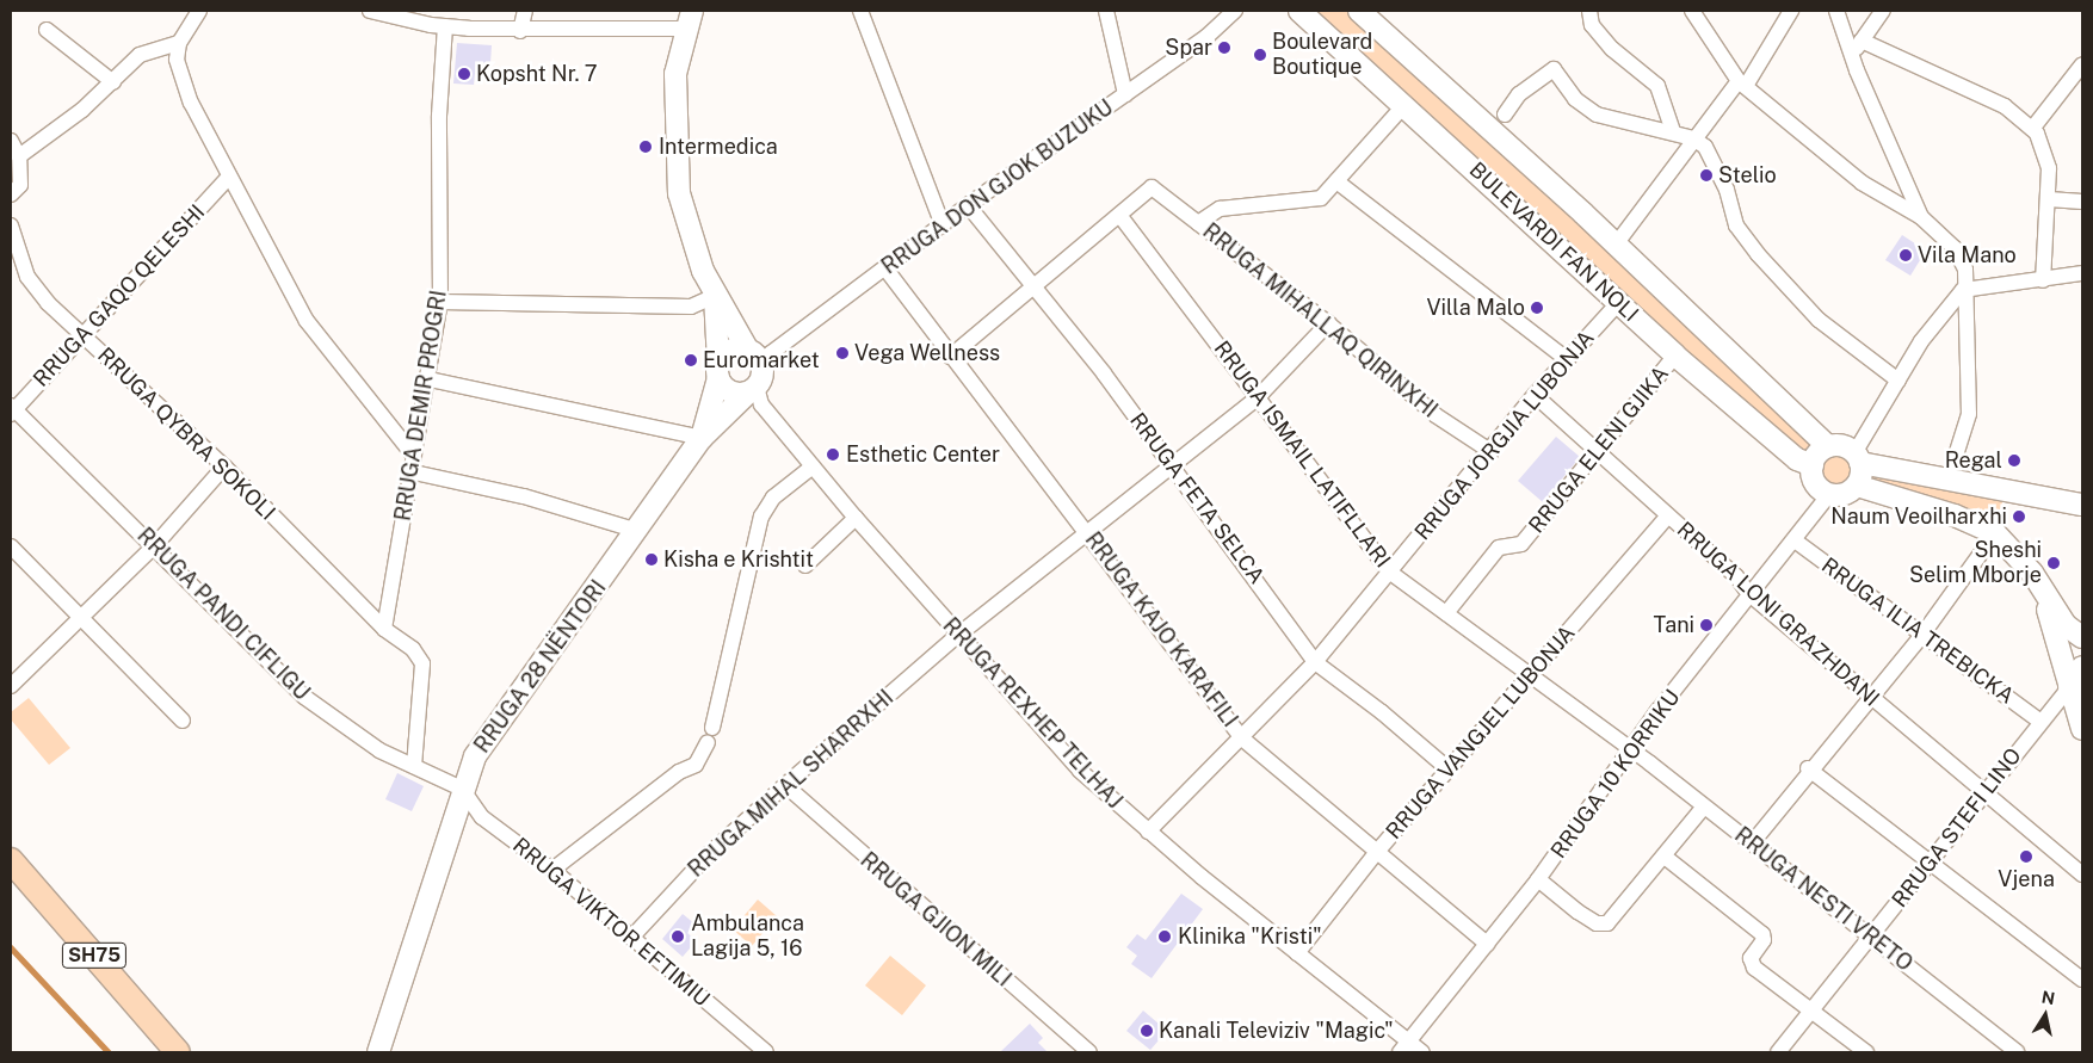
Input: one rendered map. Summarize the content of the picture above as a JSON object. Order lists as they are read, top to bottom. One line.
{"streets":{"main road":["BULEVARDI FAN NOLI","RRUGA 28 NËNTORI","SH75"],"street":["RRUGA DON GJOK BUZUKU","RRUGA GAQO QELESHI","RRUGA MIHALLAQ QIRINXHI","RRUGA DEMIR PROGRI","RRUGA QYBRA SOKOLI","RRUGA JORGJIA LUBONJA","RRUGA ELENI GJIKA","RRUGA ISMAIL LATIFLLARI","RRUGA FETA SELCA","RRUGA PANDI CIFLIGU","RRUGA LONI GRAZHDANI","RRUGA KAJO KARAFILI","RRUGA ILIA TREBICKA","RRUGA REXHEP TELHAJ","RRUGA VANGJEL LUBONJA","RRUGA 10 KORRIKU","RRUGA MIHAL SHARRXHI","RRUGA STEFI LINO","RRUGA NESTI VRETO","RRUGA GJION MILI","RRUGA VIKTOR EFTIMIU"]},"crossings":[["RRUGA DON GJOK BUZUKU","RRUGA FETA SELCA"],["RRUGA DON GJOK BUZUKU","RRUGA KAJO KARAFILI"],["RRUGA DON GJOK BUZUKU","RRUGA 28 NËNTORI"],["BULEVARDI FAN NOLI","RRUGA JORGJIA LUBONJA"],["BULEVARDI FAN NOLI","RRUGA ELENI GJIKA"],["BULEVARDI FAN NOLI","RRUGA 10 KORRIKU"],["RRUGA GAQO QELESHI","RRUGA QYBRA SOKOLI"],["RRUGA GAQO QELESHI","RRUGA PANDI CIFLIGU"],["RRUGA MIHALLAQ QIRINXHI","RRUGA JORGJIA LUBONJA"],["RRUGA MIHALLAQ QIRINXHI","RRUGA ISMAIL LATIFLLARI"],["RRUGA MIHALLAQ QIRINXHI","RRUGA MIHAL SHARRXHI"],["RRUGA DEMIR PROGRI","RRUGA QYBRA SOKOLI"],["RRUGA JORGJIA LUBONJA","RRUGA ISMAIL LATIFLLARI"],["RRUGA JORGJIA LUBONJA","RRUGA FETA SELCA"],["RRUGA JORGJIA LUBONJA","RRUGA LONI GRAZHDANI"],["RRUGA JORGJIA LUBONJA","RRUGA KAJO KARAFILI"],["RRUGA JORGJIA LUBONJA","RRUGA REXHEP TELHAJ"],["RRUGA ELENI GJIKA","RRUGA ISMAIL LATIFLLARI"],["RRUGA ELENI GJIKA","RRUGA LONI GRAZHDANI"],["RRUGA ISMAIL LATIFLLARI","RRUGA VANGJEL LUBONJA"],["RRUGA ISMAIL LATIFLLARI","RRUGA 10 KORRIKU"],["RRUGA ISMAIL LATIFLLARI","RRUGA MIHAL SHARRXHI"],["RRUGA ISMAIL LATIFLLARI","RRUGA NESTI VRETO"],["RRUGA FETA SELCA","RRUGA VANGJEL LUBONJA"],["RRUGA FETA SELCA","RRUGA MIHAL SHARRXHI"],["RRUGA PANDI CIFLIGU","RRUGA 28 NËNTORI"],["RRUGA PANDI CIFLIGU","RRUGA VIKTOR EFTIMIU"],["RRUGA LONI GRAZHDANI","RRUGA VANGJEL LUBONJA"],["RRUGA LONI GRAZHDANI","RRUGA 10 KORRIKU"],["RRUGA LONI GRAZHDANI","RRUGA STEFI LINO"],["RRUGA KAJO KARAFILI","RRUGA VANGJEL LUBONJA"],["RRUGA KAJO KARAFILI","RRUGA 10 KORRIKU"],["RRUGA KAJO KARAFILI","RRUGA MIHAL SHARRXHI"],["RRUGA ILIA TREBICKA","RRUGA 10 KORRIKU"],["RRUGA ILIA TREBICKA","RRUGA STEFI LINO"],["RRUGA 28 NËNTORI","RRUGA REXHEP TELHAJ"],["RRUGA 28 NËNTORI","RRUGA VIKTOR EFTIMIU"],["RRUGA REXHEP TELHAJ","RRUGA VANGJEL LUBONJA"],["RRUGA REXHEP TELHAJ","RRUGA 10 KORRIKU"],["RRUGA REXHEP TELHAJ","RRUGA MIHAL SHARRXHI"],["RRUGA 10 KORRIKU","RRUGA NESTI VRETO"],["RRUGA MIHAL SHARRXHI","RRUGA GJION MILI"],["RRUGA MIHAL SHARRXHI","RRUGA VIKTOR EFTIMIU"],["RRUGA STEFI LINO","RRUGA NESTI VRETO"]],"places":["Spar","Boulevard Boutique","Kopsht Nr. 7","Intermedica","Stelio","Vila Mano","Villa Malo","Vega Wellness","Euromarket","Esthetic Center","Regal","Naum Veoilharxhi","Kisha e Krishtit","Sheshi Selim Mborje","Tani","Vjena","Ambulanca Lagija 5, 16","Klinika \"Kristi\"","Kanali Televiziv \"Magic\""],"north":"top"}
